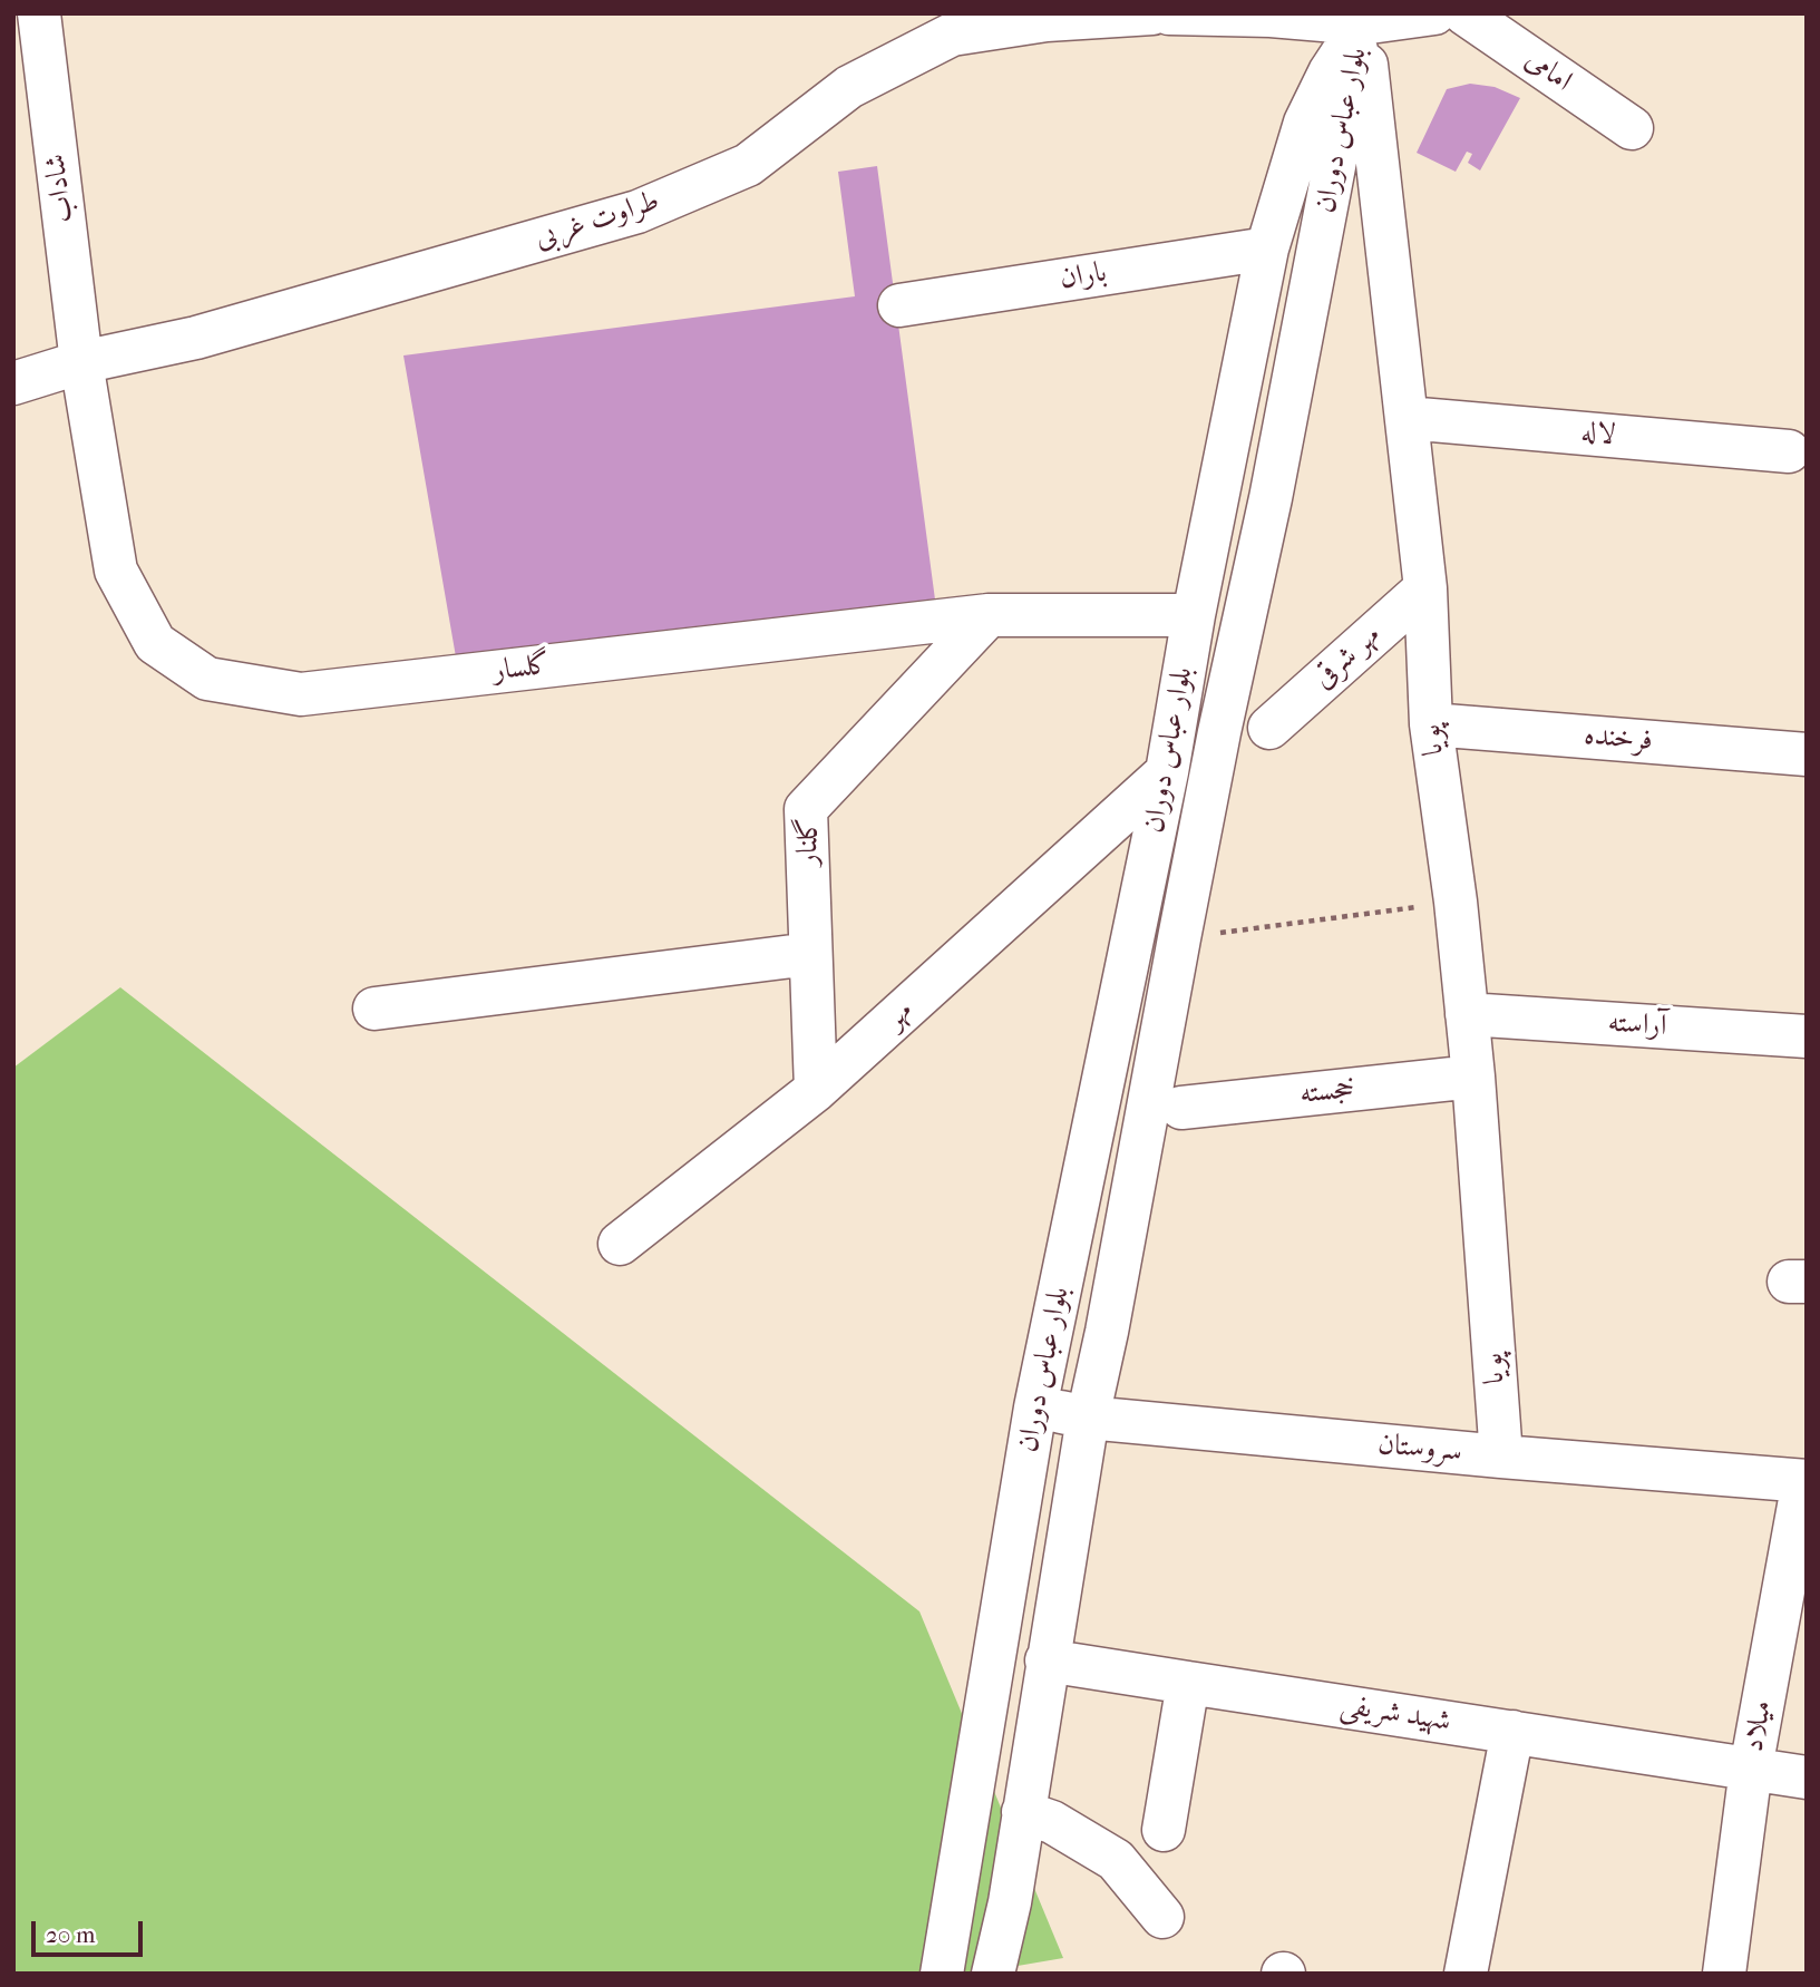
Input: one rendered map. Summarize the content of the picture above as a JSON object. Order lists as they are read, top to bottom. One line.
{"streets":{"street":["امامی","بلوار عباس دوران","شاداب","طراوت غربی","باران","لاله","مهر شرقی","گلسار","فرخنده","پویا","گلنار","مهر","آراسته","خجسته","سروستان","شهید شریفی","میلاد"]},"crossings":[["بلوار عباس دوران","باران"],["بلوار عباس دوران","گلسار"],["بلوار عباس دوران","پویا"],["بلوار عباس دوران","مهر"],["بلوار عباس دوران","سروستان"],["بلوار عباس دوران","شهید شریفی"],["شاداب","طراوت غربی"],["شاداب","گلسار"],["طراوت غربی","گلسار"],["لاله","پویا"],["مهر شرقی","پویا"],["گلسار","گلنار"],["فرخنده","پویا"],["پویا","آراسته"],["پویا","خجسته"],["پویا","سروستان"],["گلنار","مهر"],["سروستان","میلاد"],["شهید شریفی","میلاد"]],"scale_bar":"20 m"}
